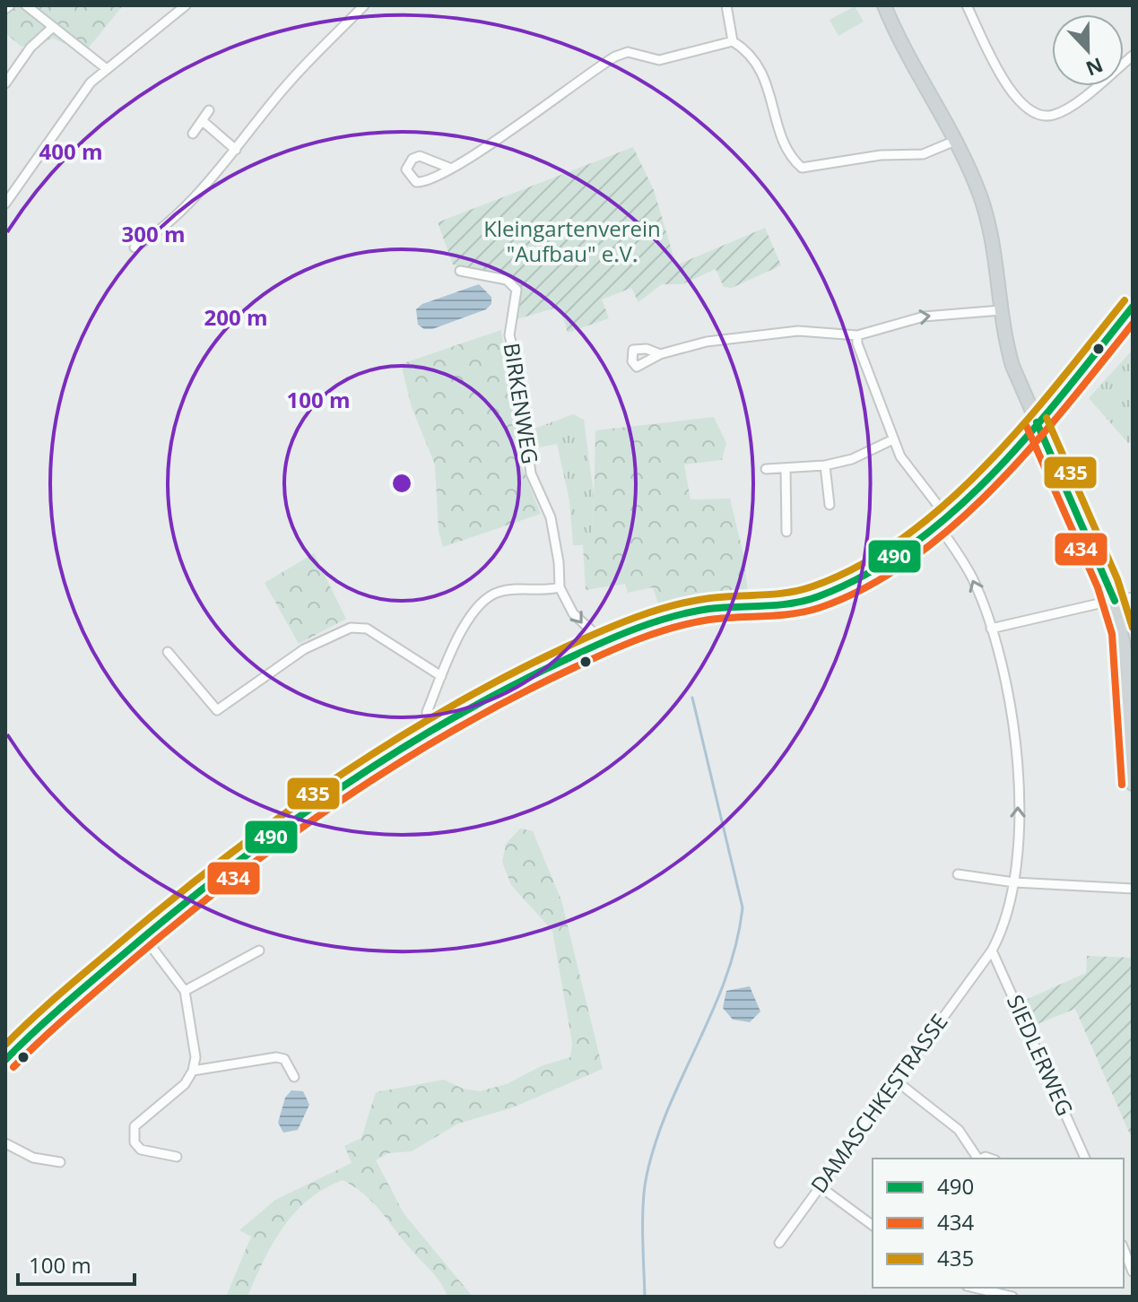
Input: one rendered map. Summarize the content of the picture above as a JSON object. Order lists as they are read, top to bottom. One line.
{"streets":{"street":["BIRKENWEG","SIEDLERWEG","DAMASCHKESTRASSE"]},"crossings":[["SIEDLERWEG","DAMASCHKESTRASSE"]],"one_way":["DAMASCHKESTRASSE"],"parks":["Kleingartenverein \"Aufbau\" e.V."],"lines":["transit line 435","transit line 490","transit line 434"],"legend":["490","434","435"],"scale_bar":"100 m","north":"bottom","rings":["400 m","300 m","200 m","100 m"]}
